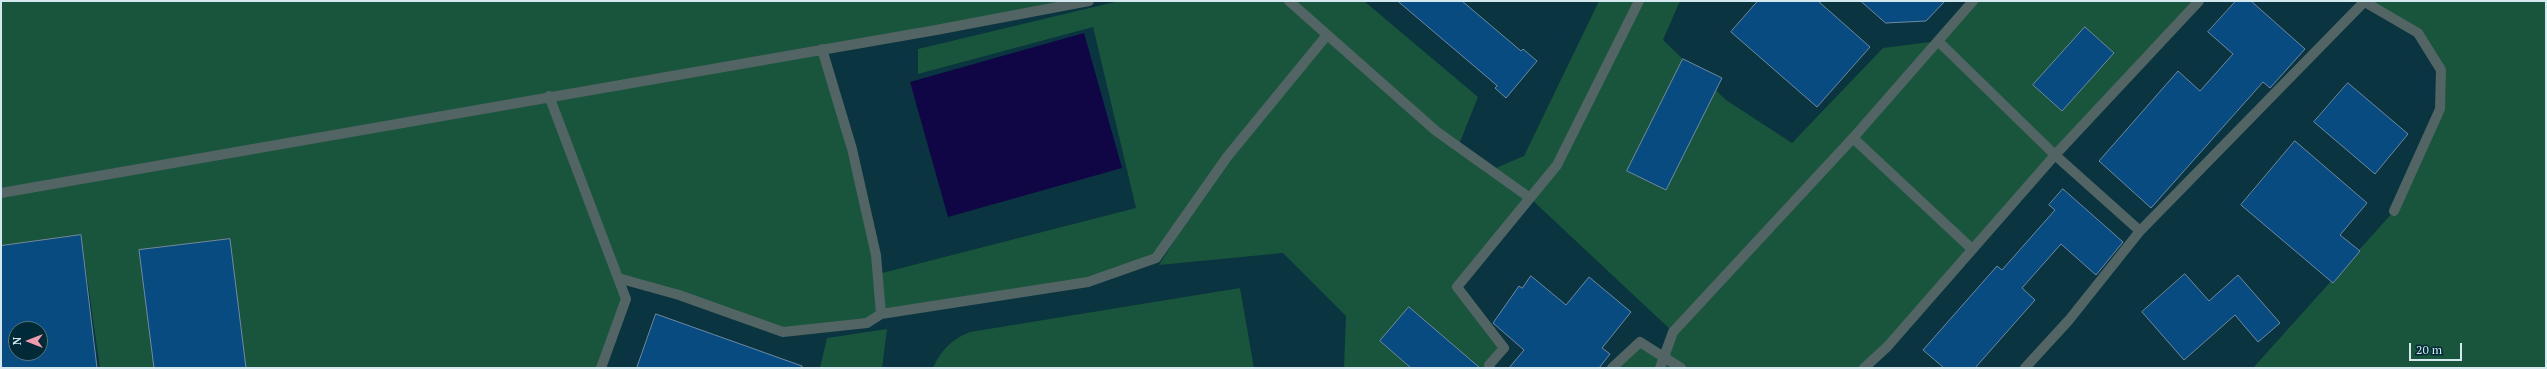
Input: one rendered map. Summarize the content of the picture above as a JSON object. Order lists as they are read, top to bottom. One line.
{"scale_bar":"20 m","north":"left"}
